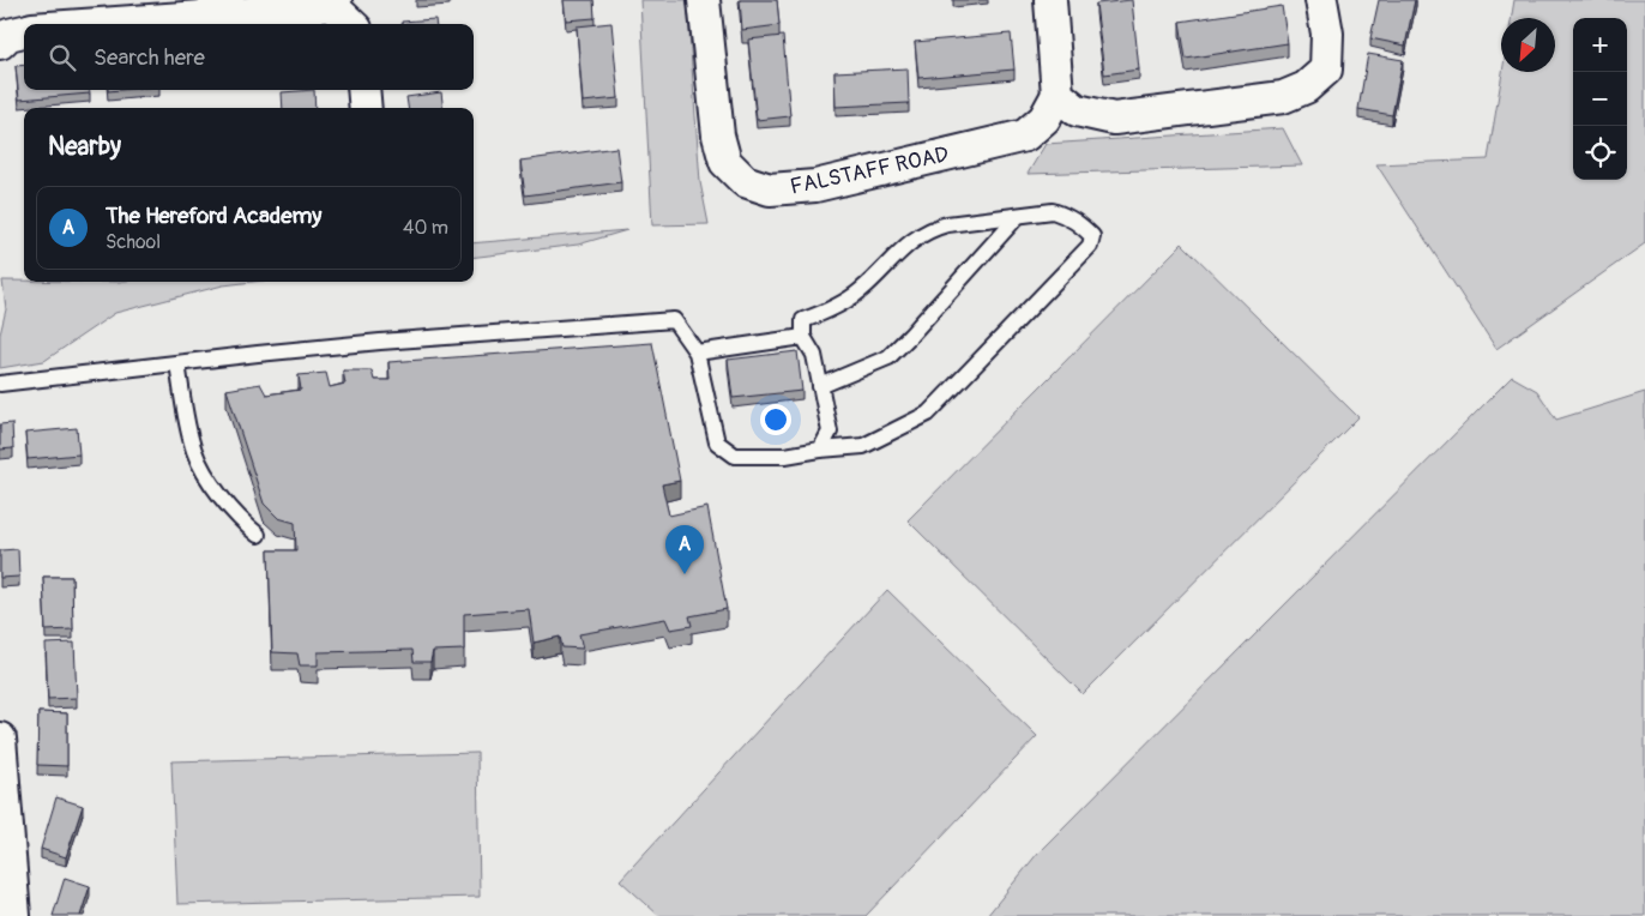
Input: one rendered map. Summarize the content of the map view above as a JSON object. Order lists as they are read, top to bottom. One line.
{"streets":{"street":["FALSTAFF ROAD"]},"north":"bottom left","page":{"map_buttons":["+","−"],"search":"Search here","heading":"Nearby","list":[{"mark":"A","name":"The Hereford Academy","note":"School","value":"40 m"}],"pins":"A"}}
